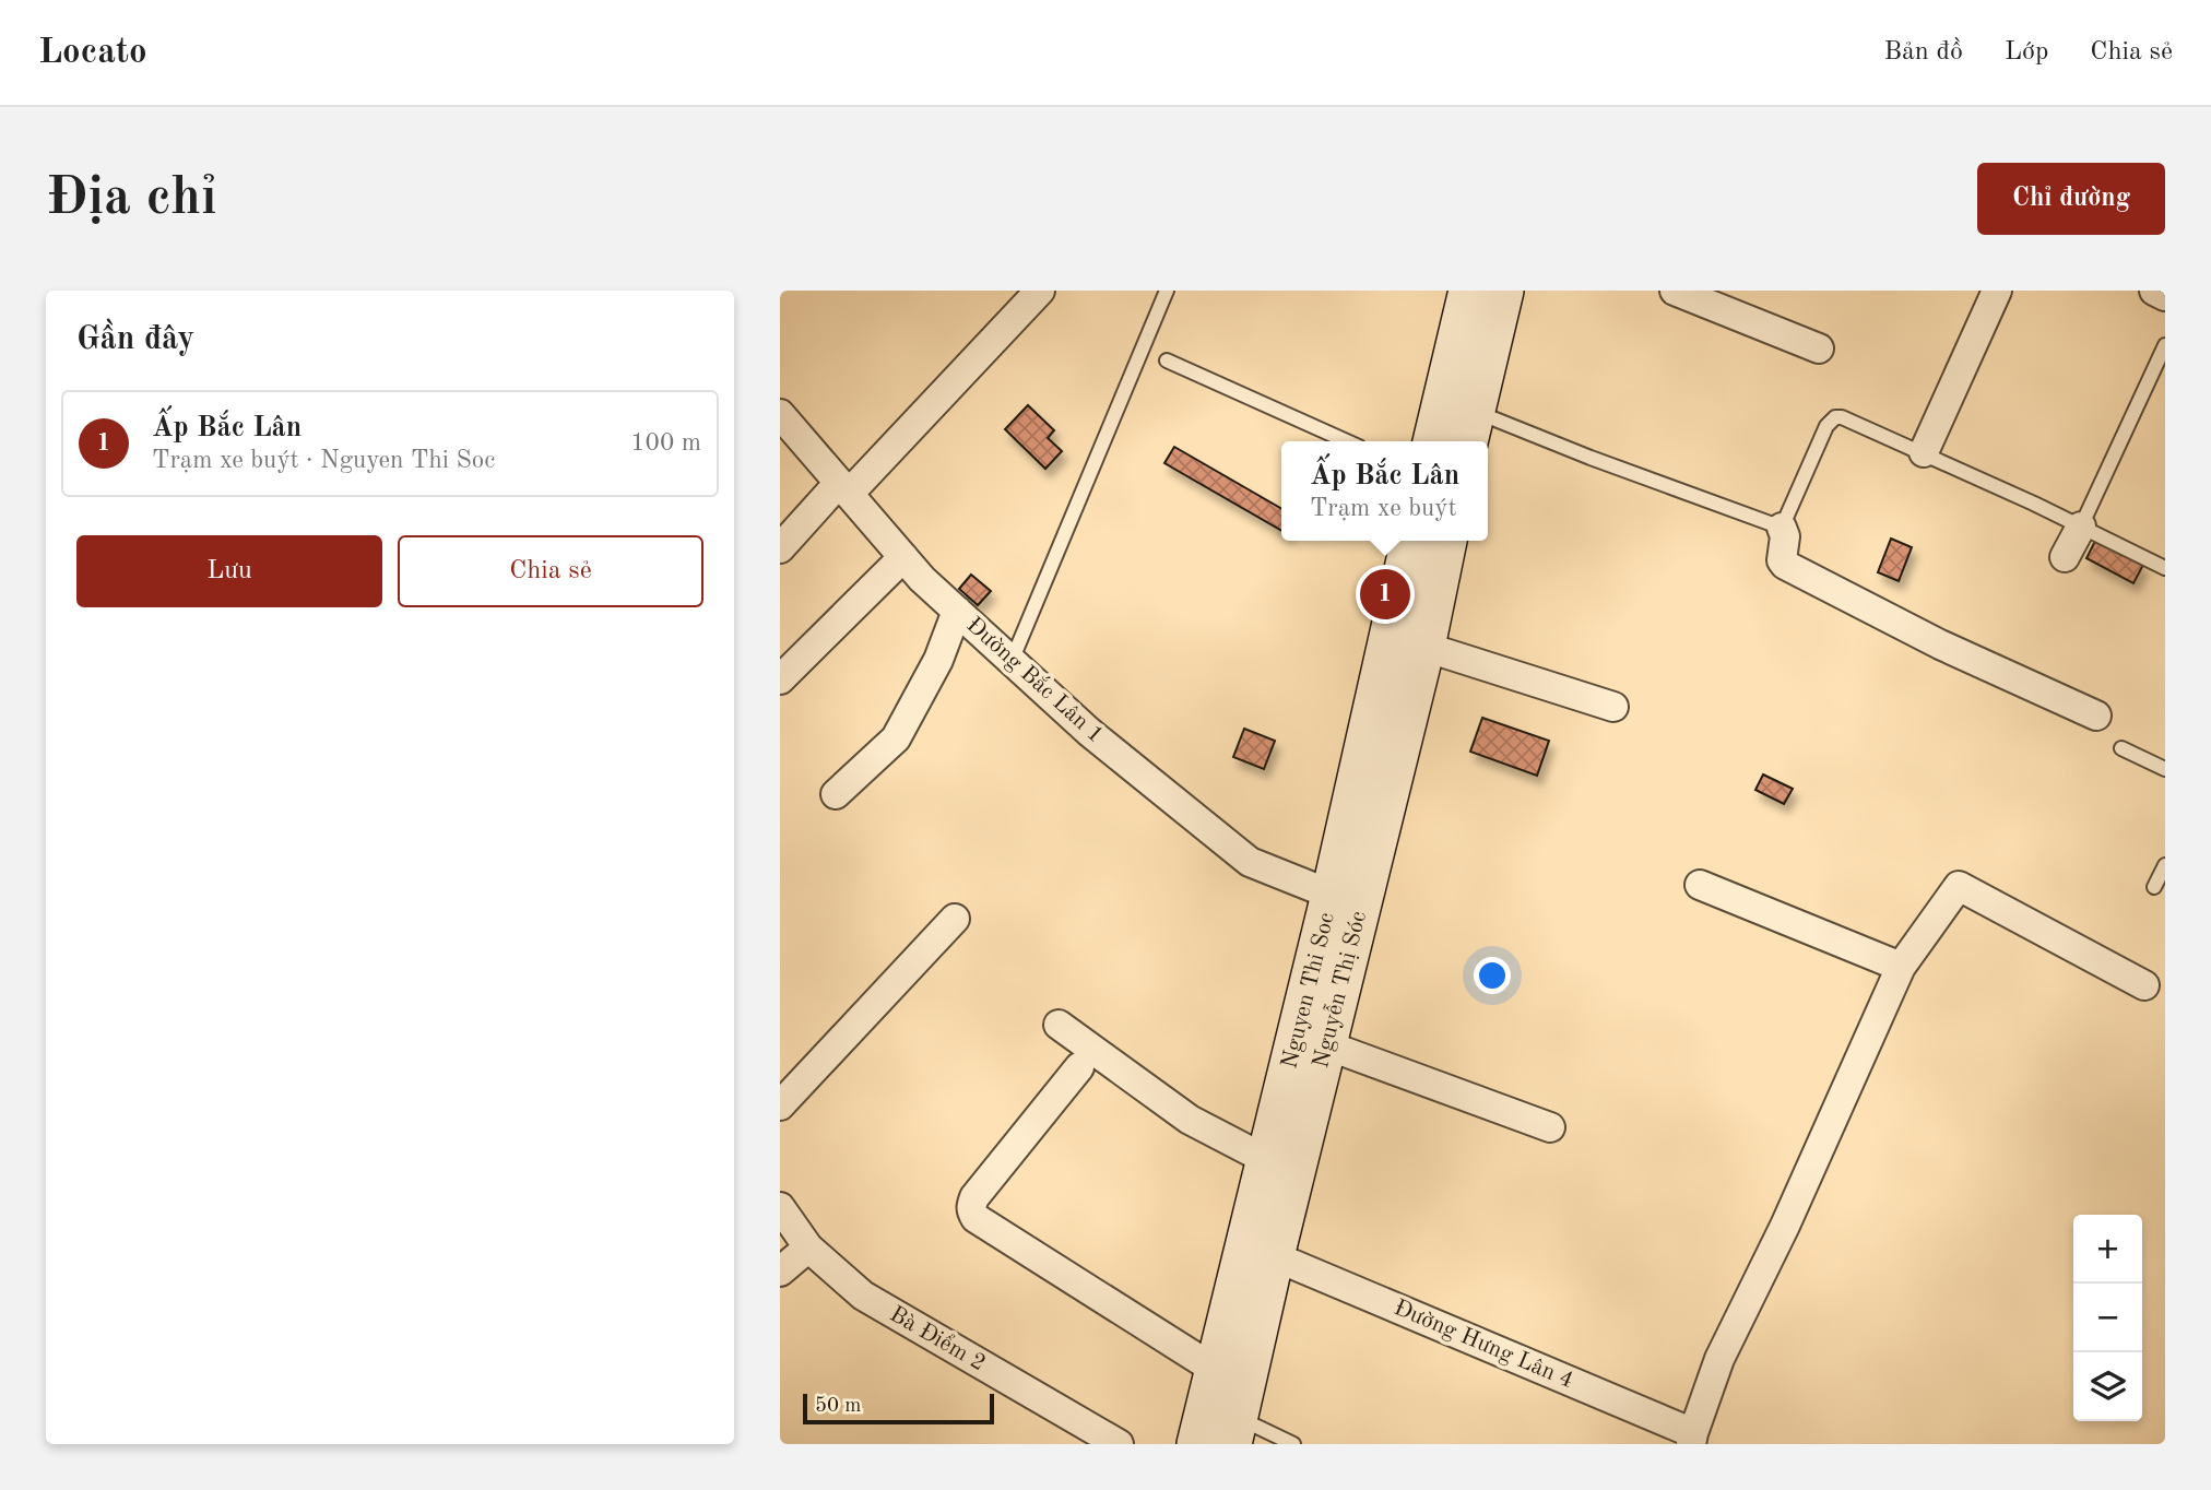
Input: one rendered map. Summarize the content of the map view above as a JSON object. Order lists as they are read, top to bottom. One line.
{"streets":{"main road":["Nguyễn Thị Sóc","Nguyen Thi Soc"],"street":["Đường Bắc Lân 1","Bà Điểm 2","Đường Hưng Lân 4"]},"crossings":[["Đường Bắc Lân 1","Nguyen Thi Soc"],["Nguyễn Thị Sóc","Đường Hưng Lân 4"]],"scale_bar":"50 m","page":{"header":"Locato","nav":["Bản đồ","Lớp","Chia sẻ"],"buttons":["Chỉ đường",["Lưu","Chia sẻ"]],"title":"Địa chỉ","heading":"Gần đây","list":[{"mark":"1","name":"Ấp Bắc Lân","note":"Trạm xe buýt · Nguyen Thi Soc","value":"100 m"}],"popup":["Ấp Bắc Lân","Trạm xe buýt"],"pins":"1","map_buttons":["+","−"],"scale":"50 m"}}
